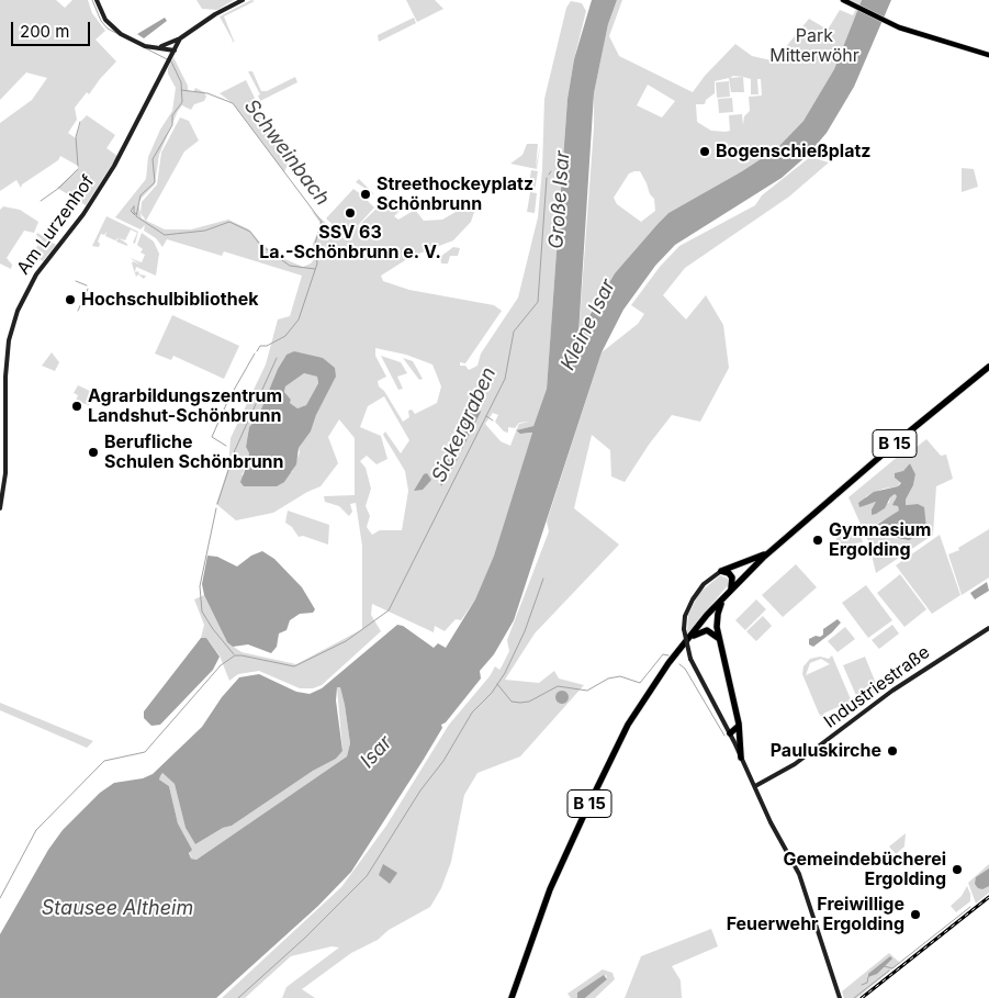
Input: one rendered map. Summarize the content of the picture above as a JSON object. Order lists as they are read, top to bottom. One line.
{"streets":{"highway":["B 15"],"street":["Am Lurzenhof","Industriestraße"]},"water":["Schweinbach","Große Isar","Kleine Isar","Sickergraben","Isar","Stausee Altheim"],"parks":["Park Mitterwöhr"],"places":["Bogenschießplatz","Streethockeyplatz Schönbrunn","SSV 63 La.-Schönbrunn e. V.","Hochschulbibliothek","Agrarbildungszentrum Landshut-Schönbrunn","Berufliche Schulen Schönbrunn","Gymnasium Ergolding","Pauluskirche","Gemeindebücherei Ergolding","Freiwillige Feuerwehr Ergolding"],"scale_bar":"200 m"}
